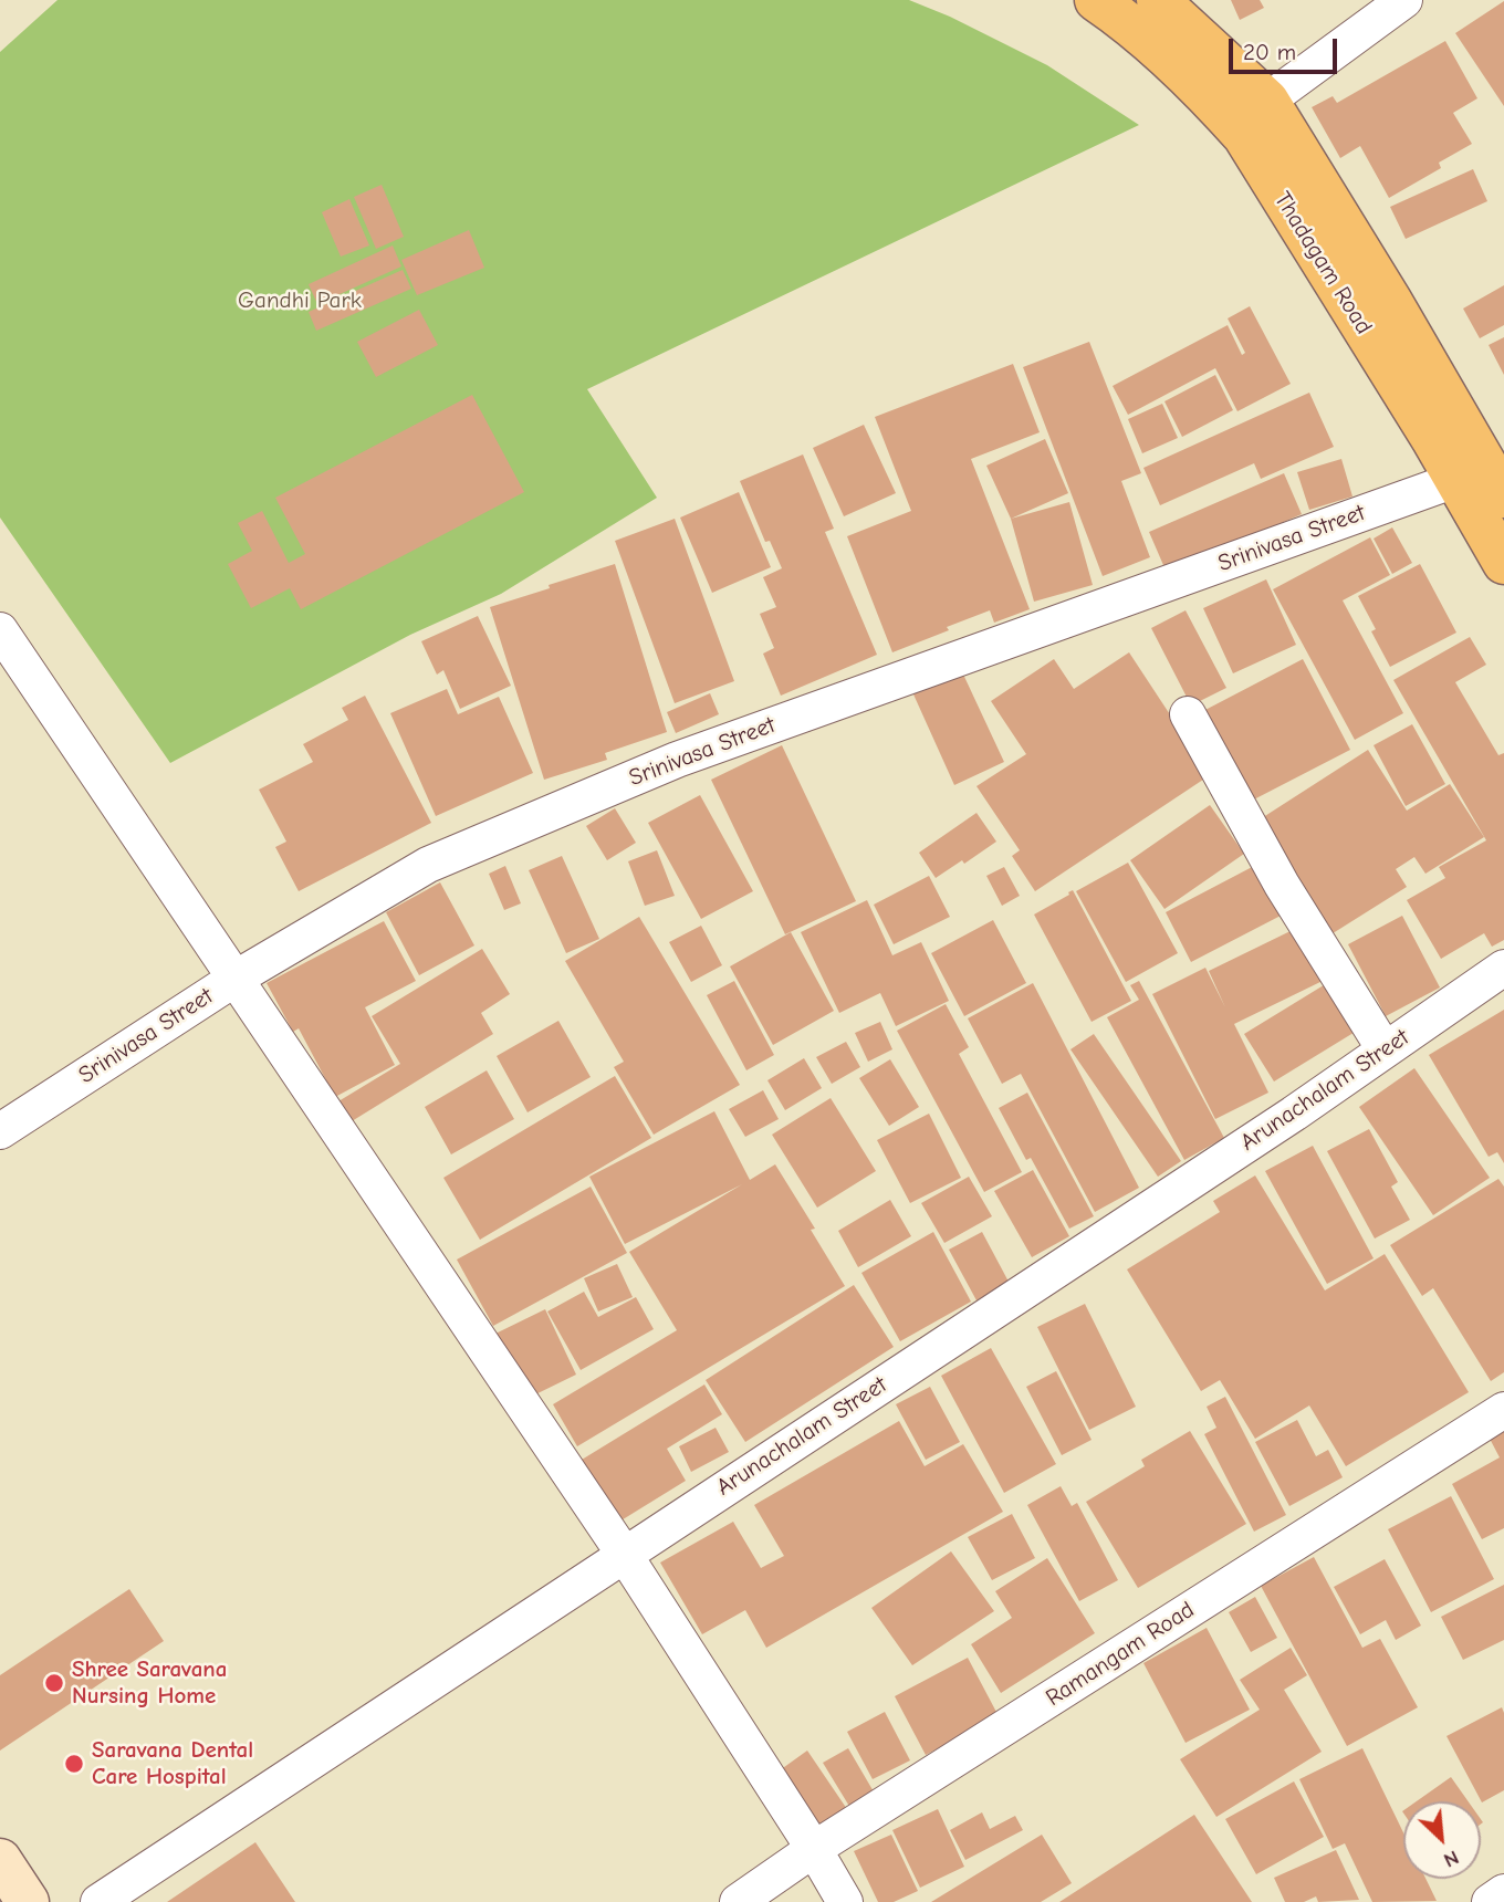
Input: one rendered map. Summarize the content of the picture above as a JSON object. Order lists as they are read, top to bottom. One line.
{"streets":{"main road":["Thadagam Road"],"street":["Srinivasa Street","Arunachalam Street","Ramangam Road"]},"crossings":[["Thadagam Road","Srinivasa Street"]],"parks":["Gandhi Park"],"places":["Shree Saravana Nursing Home","Saravana Dental Care Hospital"],"scale_bar":"20 m","north":"bottom right"}
